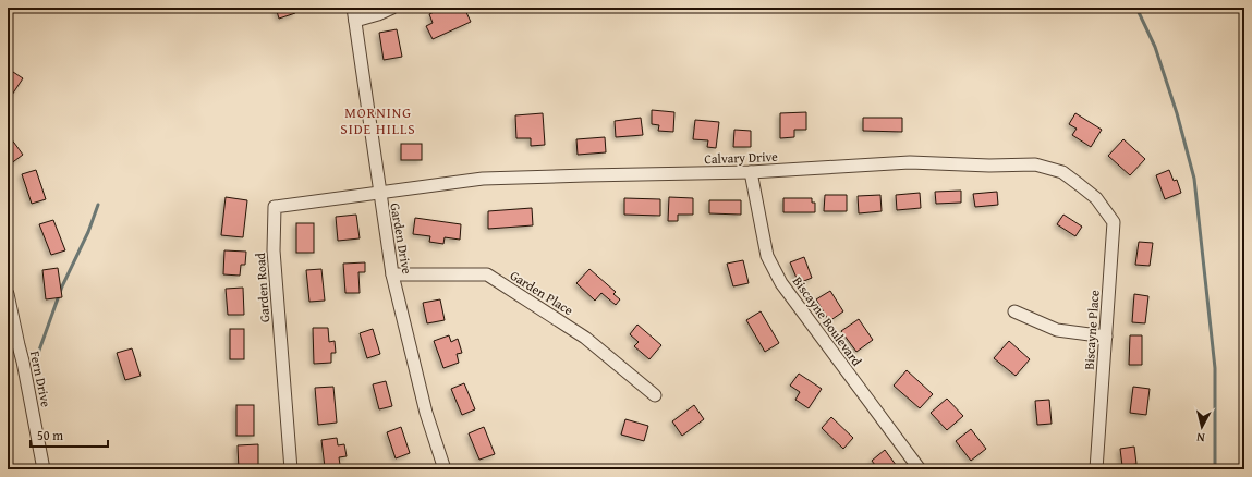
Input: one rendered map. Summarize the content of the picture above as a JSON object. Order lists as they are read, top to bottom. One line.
{"streets":{"street":["Calvary Drive","Garden Drive","Garden Road","Garden Place","Biscayne Boulevard","Biscayne Place","Fern Drive"]},"crossings":[["Calvary Drive","Garden Drive"],["Calvary Drive","Garden Road"],["Calvary Drive","Biscayne Boulevard"],["Calvary Drive","Biscayne Place"],["Garden Drive","Garden Road"],["Garden Drive","Garden Place"]],"districts":["MORNING SIDE HILLS"],"scale_bar":"50 m","north":"bottom"}
